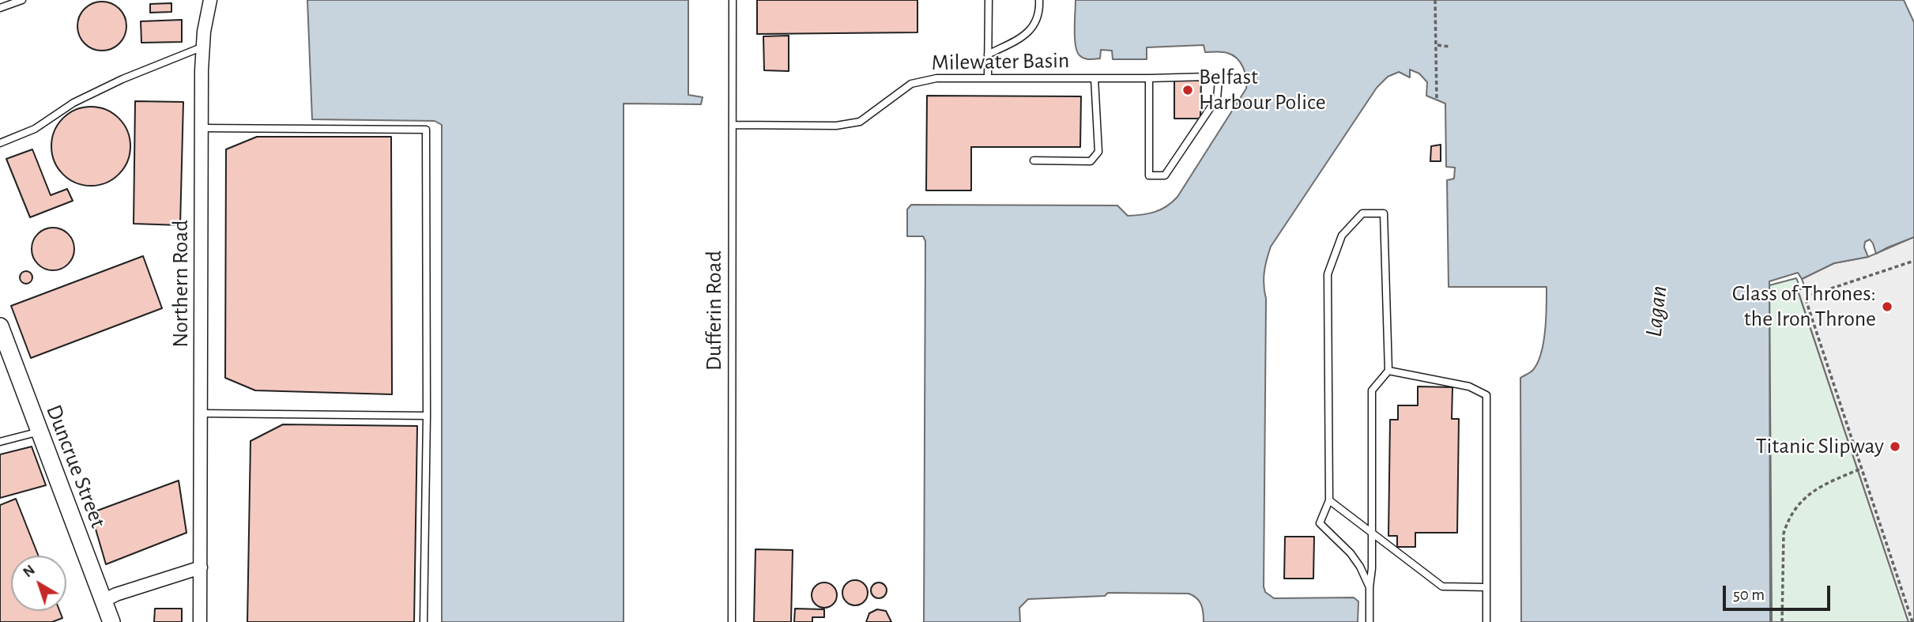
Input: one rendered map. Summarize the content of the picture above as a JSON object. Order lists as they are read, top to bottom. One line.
{"streets":{"street":["Northern Road","Duncrue Street"],"lane":["Milewater Basin","Dufferin Road"]},"crossings":[["Milewater Basin","Dufferin Road"]],"water":["Lagan"],"places":["Belfast Harbour Police","Glass of Thrones: the Iron Throne","Titanic Slipway"],"scale_bar":"50 m","north":"top left"}
